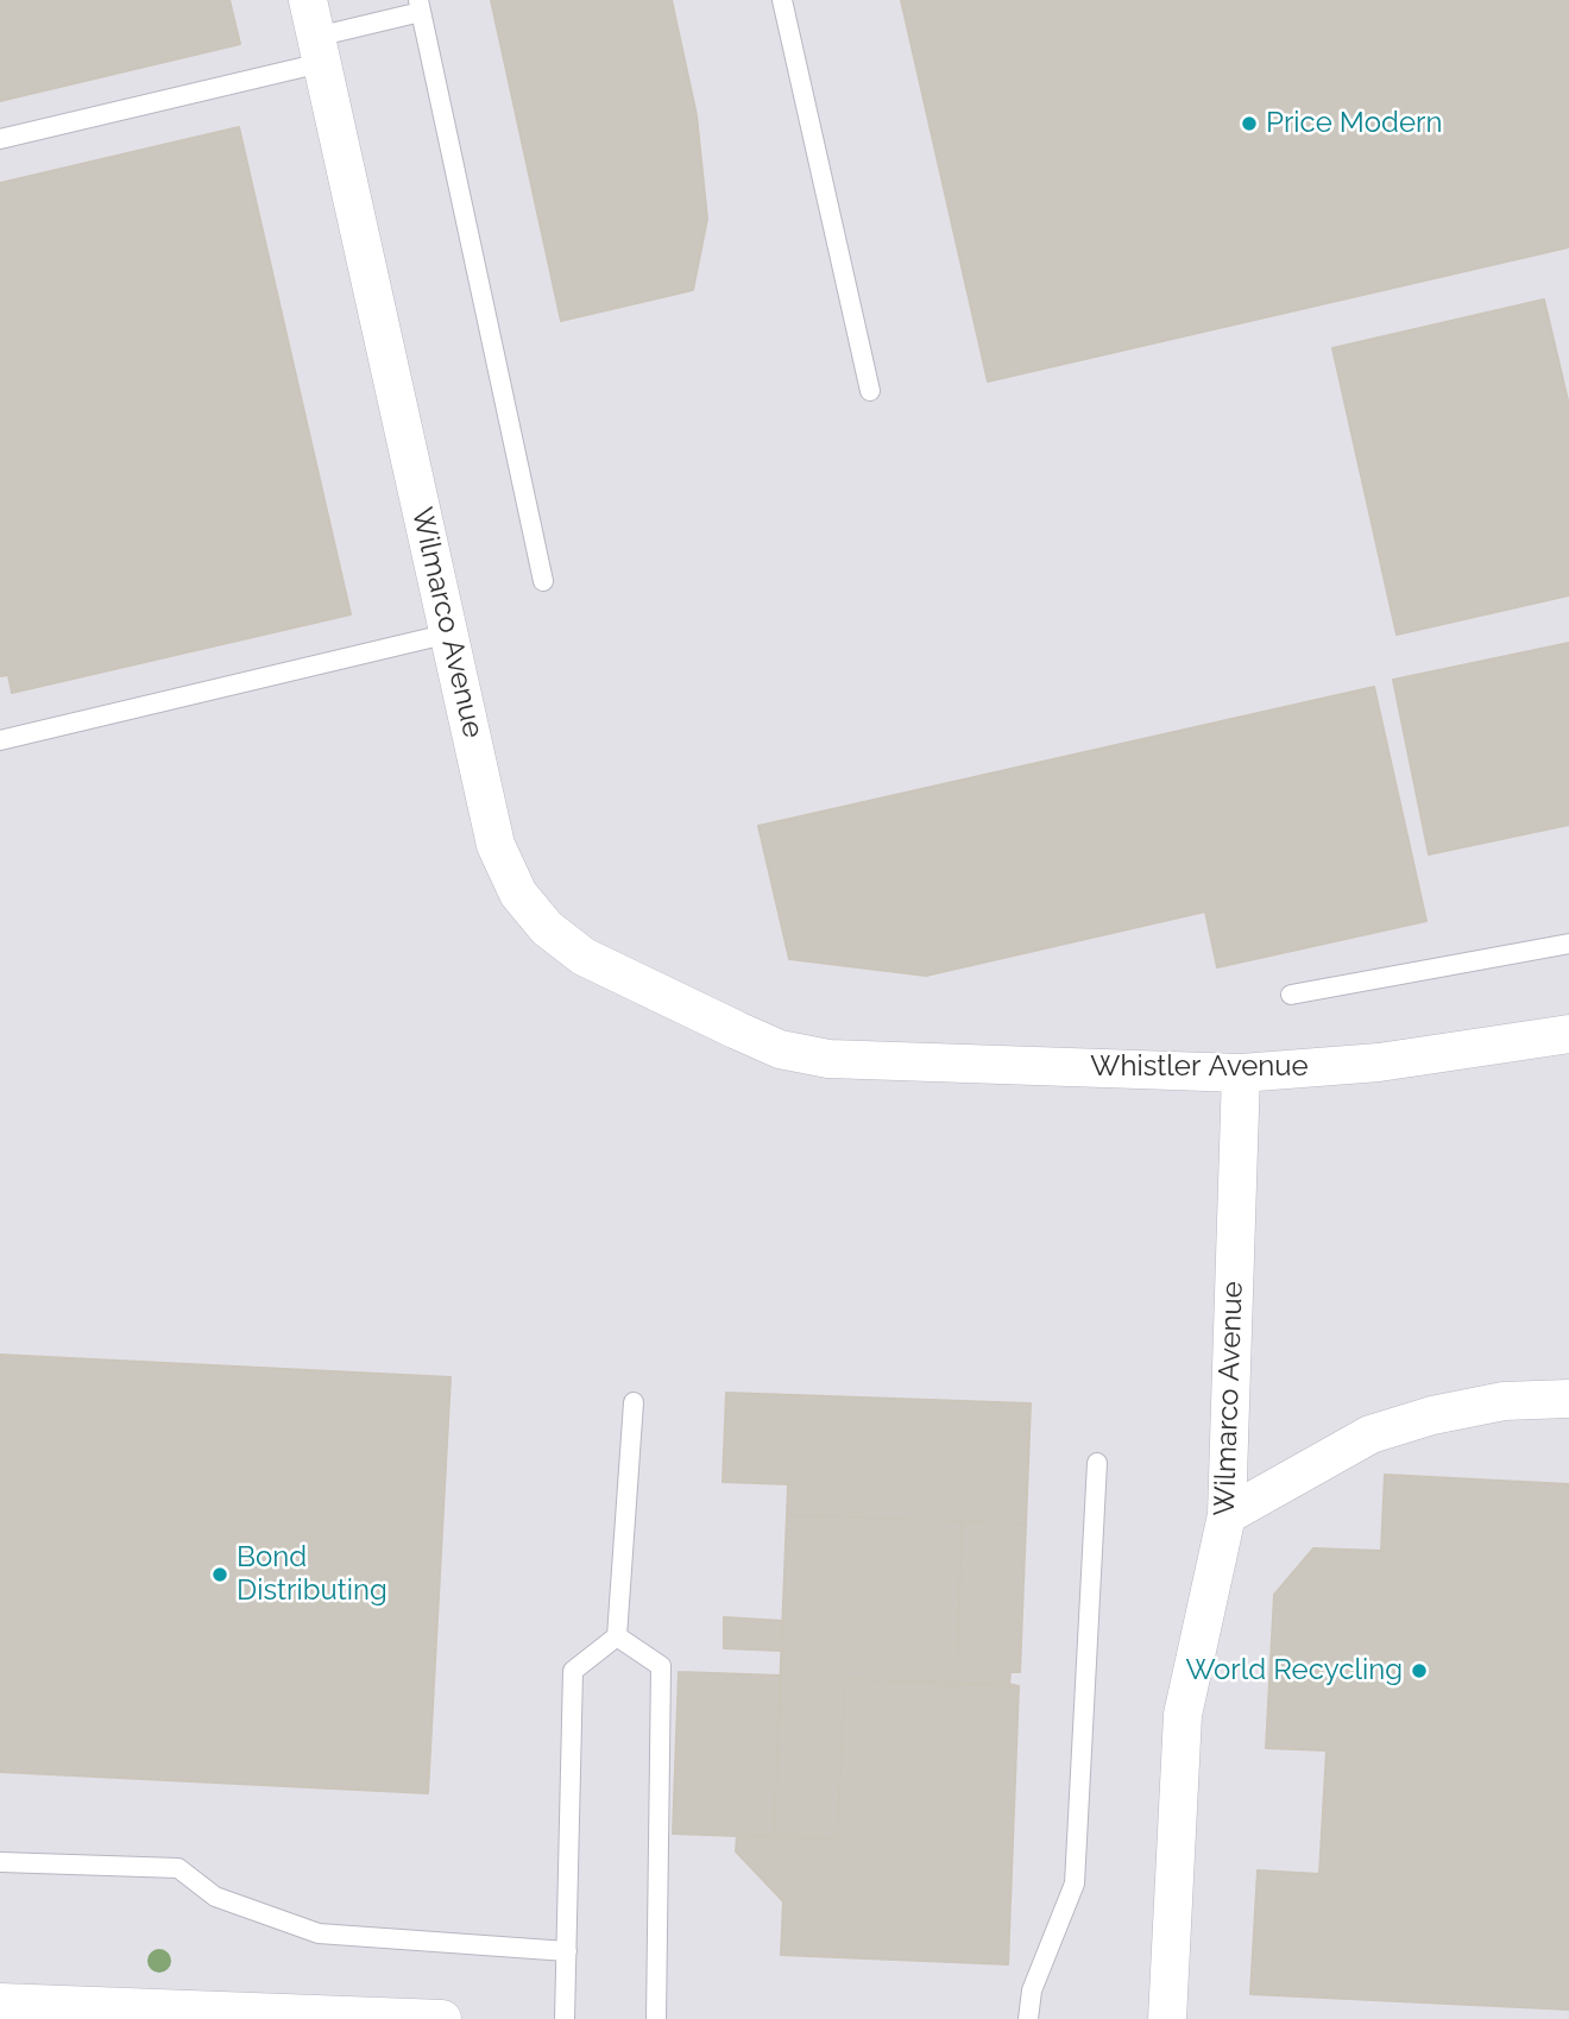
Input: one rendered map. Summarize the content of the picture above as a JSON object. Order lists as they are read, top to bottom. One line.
{"streets":{"street":["Wilmarco Avenue","Whistler Avenue"]},"crossings":[["Wilmarco Avenue","Whistler Avenue"]],"places":["Price Modern","Bond Distributing","World Recycling"]}
